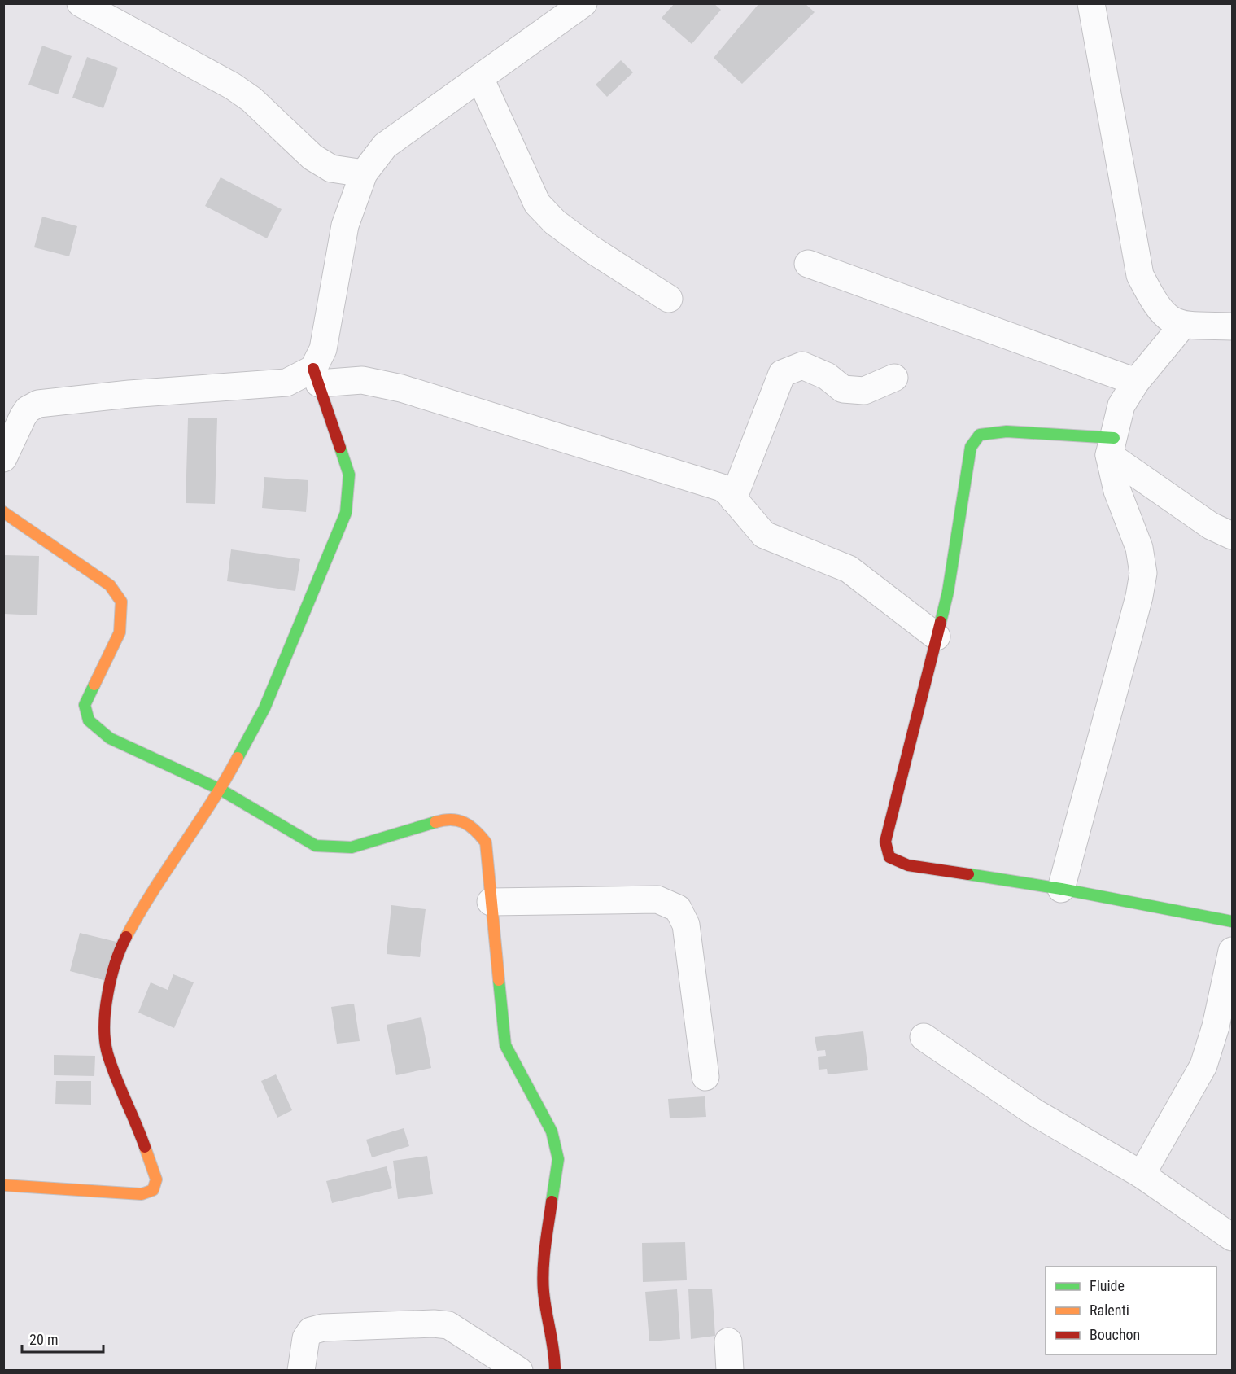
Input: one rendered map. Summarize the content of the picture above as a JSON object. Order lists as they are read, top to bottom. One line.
{"legend":["Fluide","Ralenti","Bouchon"],"scale_bar":"20 m"}
